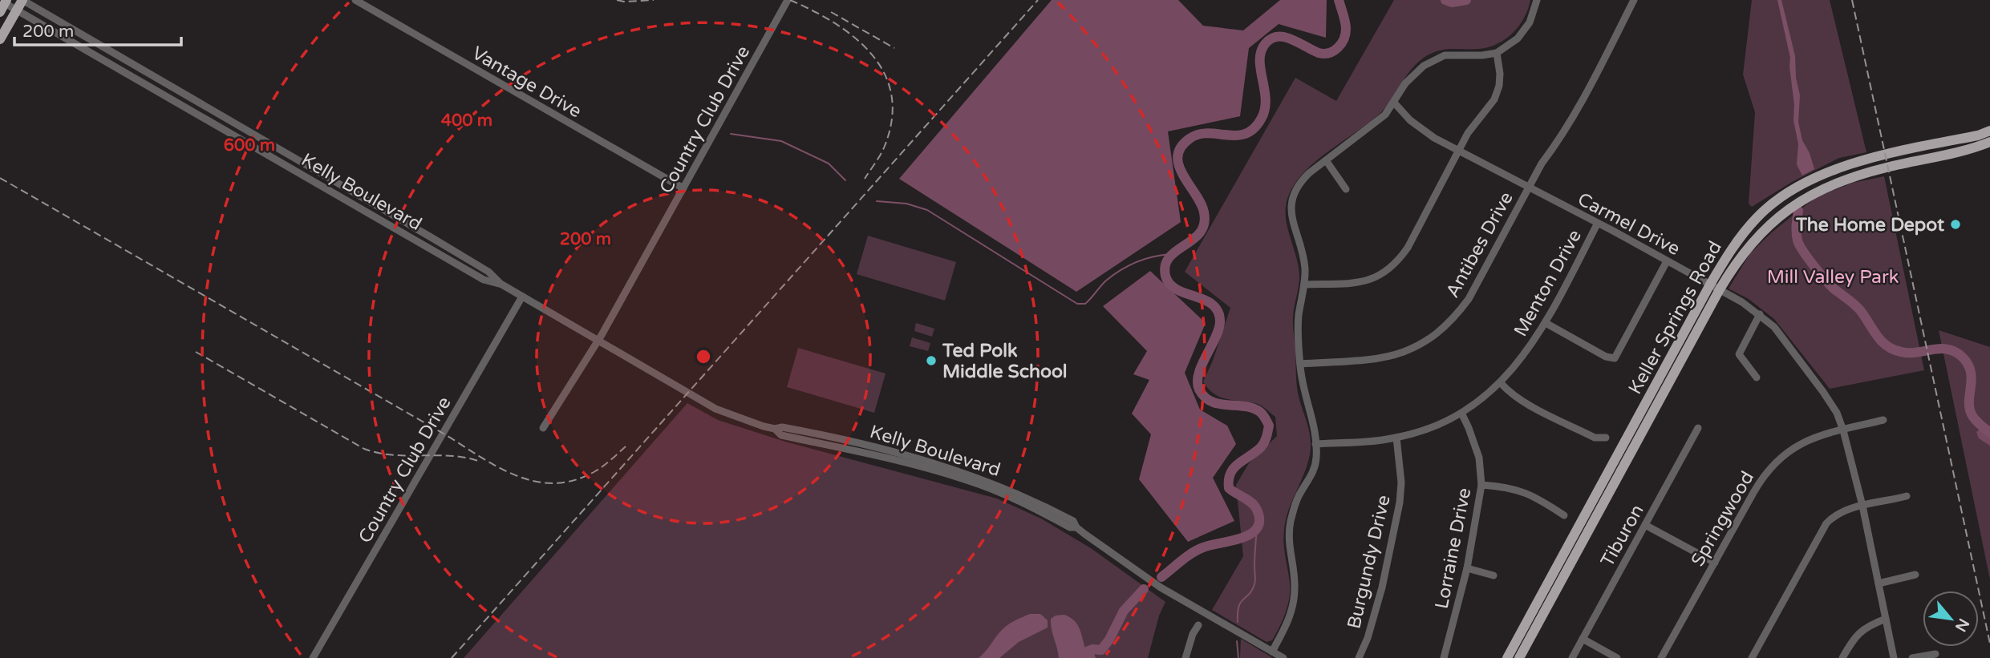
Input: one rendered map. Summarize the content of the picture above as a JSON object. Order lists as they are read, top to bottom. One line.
{"streets":{"main road":["Keller Springs Road"],"street":["Vantage Drive","Country Club Drive","Kelly Boulevard","Carmel Drive","Antibes Drive","Menton Drive","Springwood","Tiburon","Lorraine Drive","Burgundy Drive"]},"crossings":[["Vantage Drive","Country Club Drive"],["Country Club Drive","Kelly Boulevard"],["Carmel Drive","Antibes Drive"],["Carmel Drive","Menton Drive"],["Carmel Drive","Keller Springs Road"],["Carmel Drive","Springwood"],["Menton Drive","Lorraine Drive"],["Menton Drive","Burgundy Drive"]],"parks":["Mill Valley Park"],"places":["The Home Depot","Ted Polk Middle School"],"scale_bar":"200 m","north":"bottom right","rings":["400 m","600 m","200 m"]}
